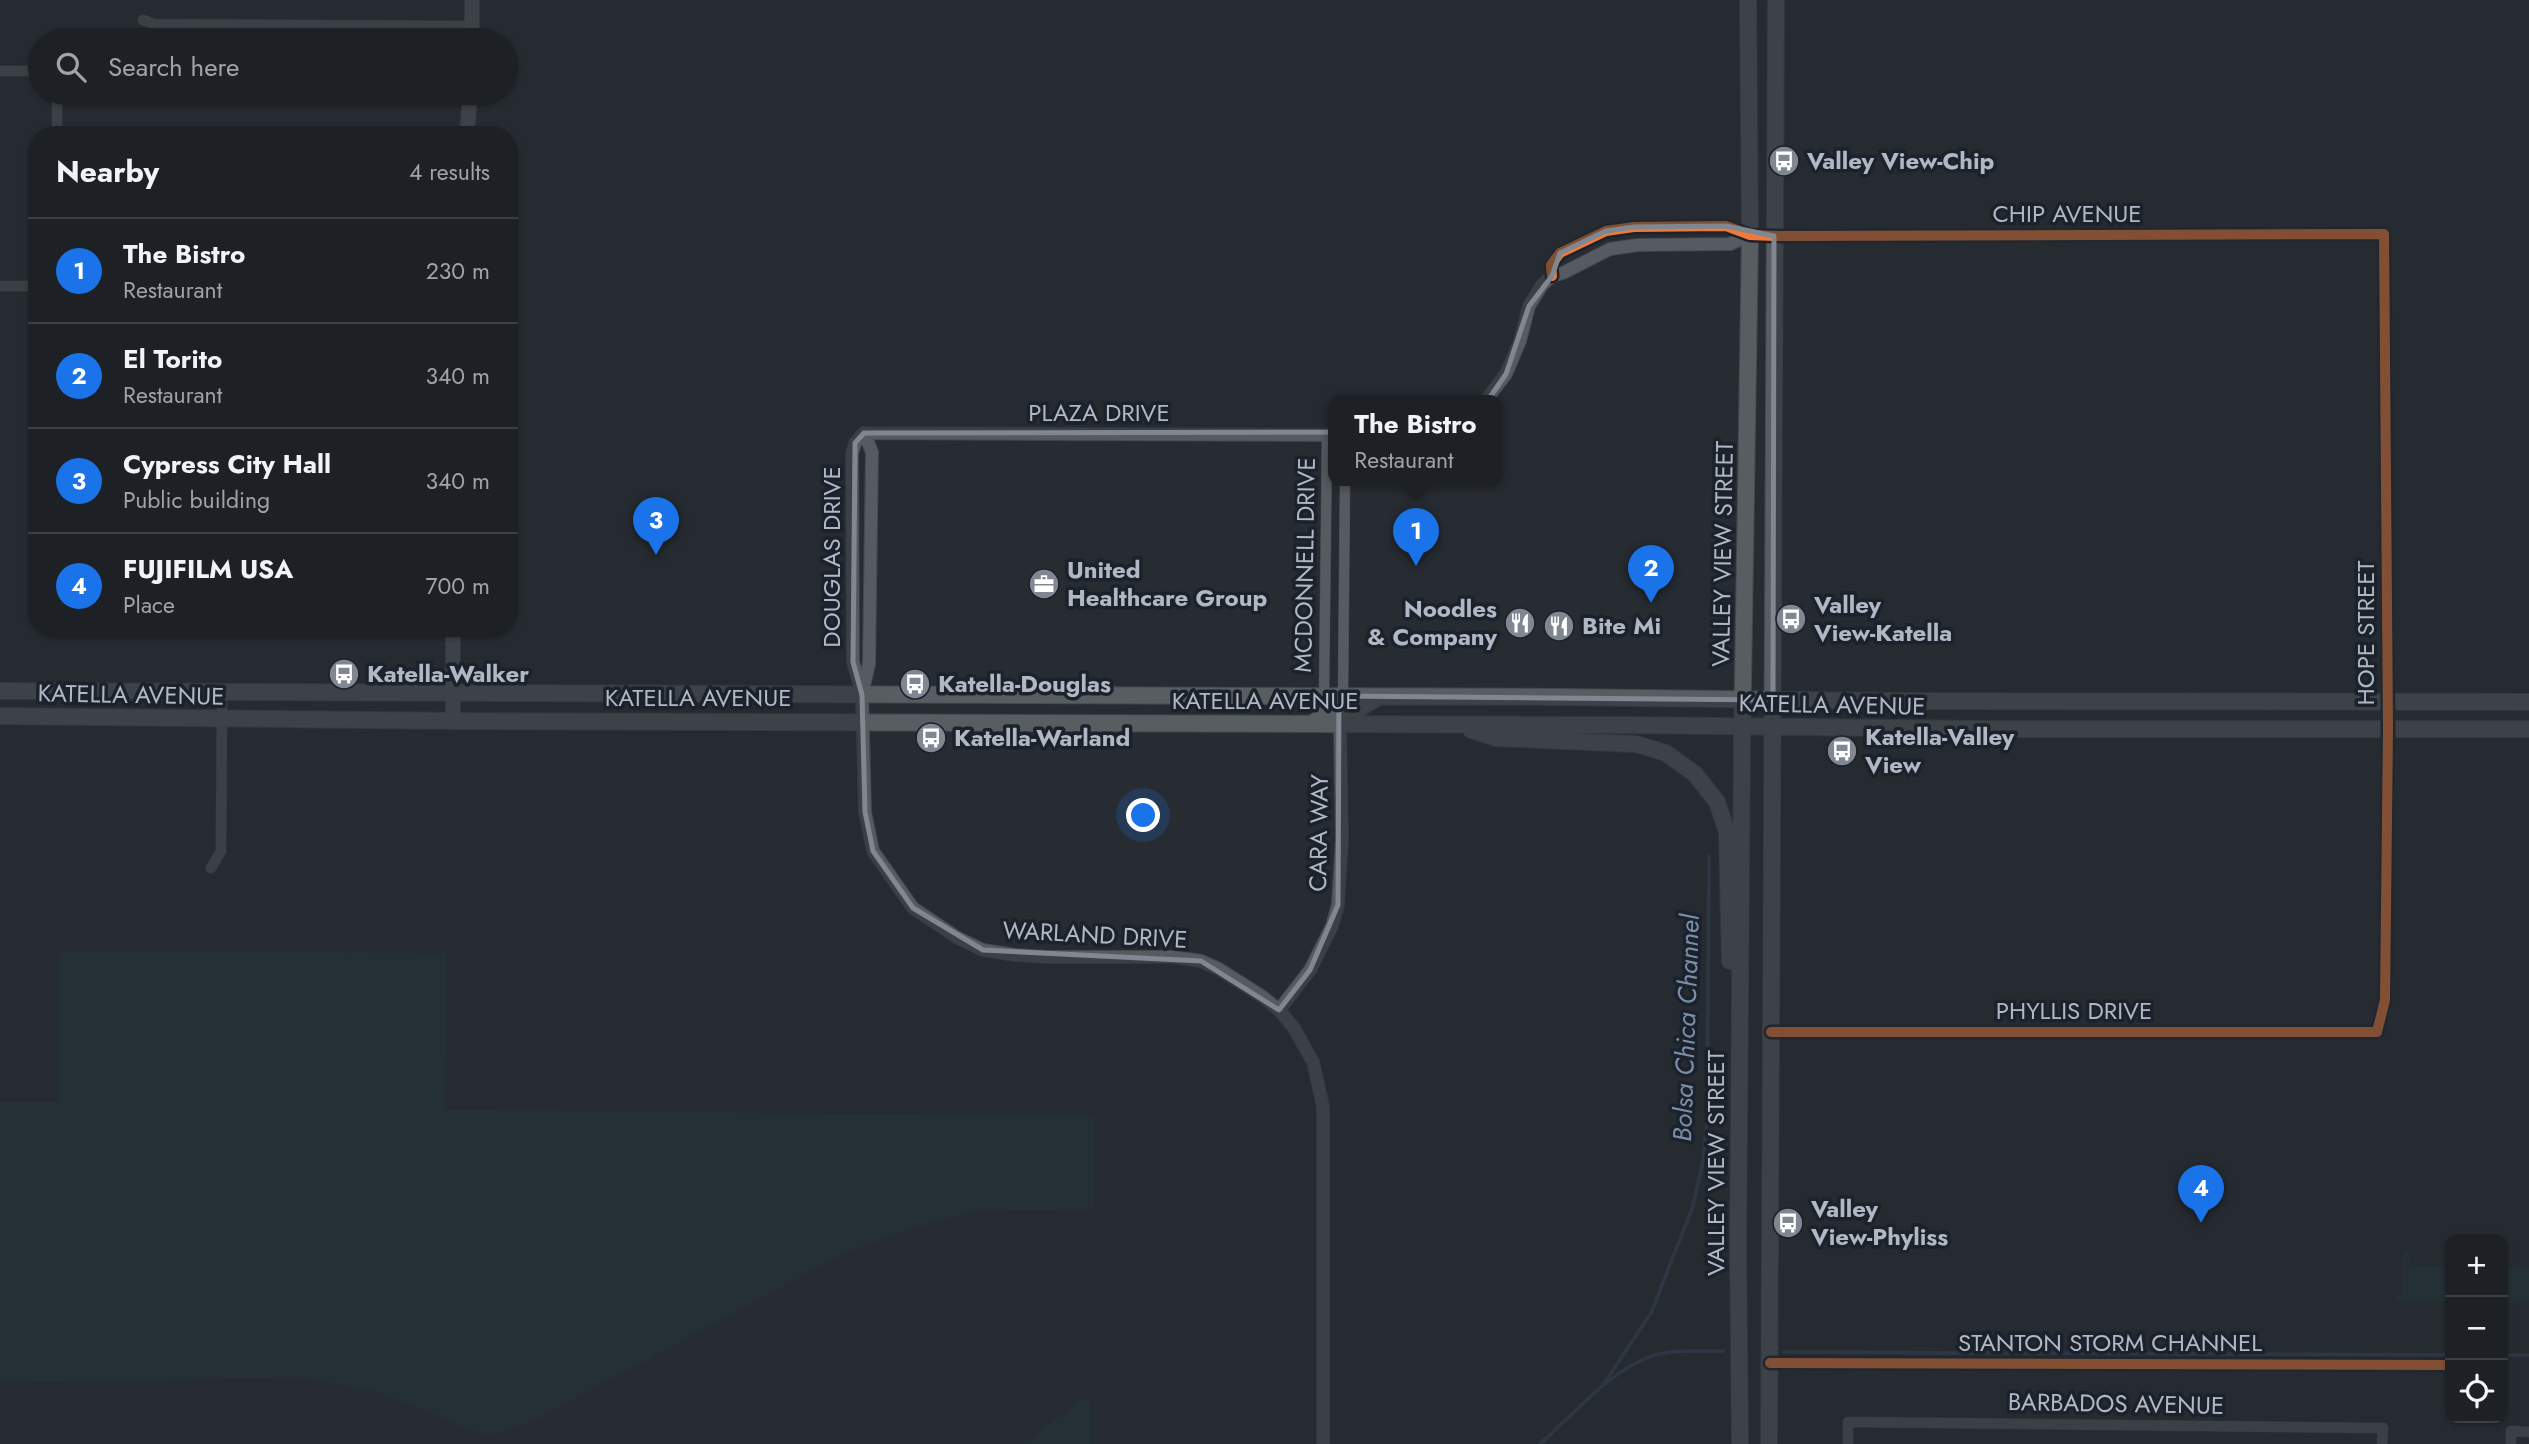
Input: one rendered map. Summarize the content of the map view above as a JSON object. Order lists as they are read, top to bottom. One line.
{"streets":{"main road":["VALLEY VIEW STREET","KATELLA AVENUE"],"street":["CHIP AVENUE","PLAZA DRIVE","DOUGLAS DRIVE","MCDONNELL DRIVE","HOPE STREET","CARA WAY","WARLAND DRIVE","PHYLLIS DRIVE","BARBADOS AVENUE"],"cycle path":["STANTON STORM CHANNEL"]},"crossings":[["CHIP AVENUE","VALLEY VIEW STREET"],["CHIP AVENUE","HOPE STREET"],["PLAZA DRIVE","DOUGLAS DRIVE"],["VALLEY VIEW STREET","KATELLA AVENUE"],["VALLEY VIEW STREET","PHYLLIS DRIVE"],["DOUGLAS DRIVE","KATELLA AVENUE"],["DOUGLAS DRIVE","WARLAND DRIVE"],["MCDONNELL DRIVE","KATELLA AVENUE"],["HOPE STREET","KATELLA AVENUE"],["HOPE STREET","PHYLLIS DRIVE"],["KATELLA AVENUE","CARA WAY"],["KATELLA AVENUE","WARLAND DRIVE"],["CARA WAY","WARLAND DRIVE"]],"water":["Bolsa Chica Channel"],"places":{"bus stop":["Valley View-Chip","Valley View-Katella","Katella-Walker","Katella-Douglas","Katella-Warland","Katella-Valley View","Valley View-Phyliss"],"office":["United Healthcare Group"],"restaurant":["Noodles & Company","Bite Mi"]},"page":{"search":"Search here","heading":["Nearby","4 results"],"list":[{"mark":"1","name":"The Bistro","note":"Restaurant","value":"230 m"},{"mark":"2","name":"El Torito","note":"Restaurant","value":"340 m"},{"mark":"3","name":"Cypress City Hall","note":"Public building","value":"340 m"},{"mark":"4","name":"FUJIFILM USA","note":"Place","value":"700 m"}],"popup":["The Bistro","Restaurant"],"pins":["3","1","2","4"],"map_buttons":["+","−"]}}
